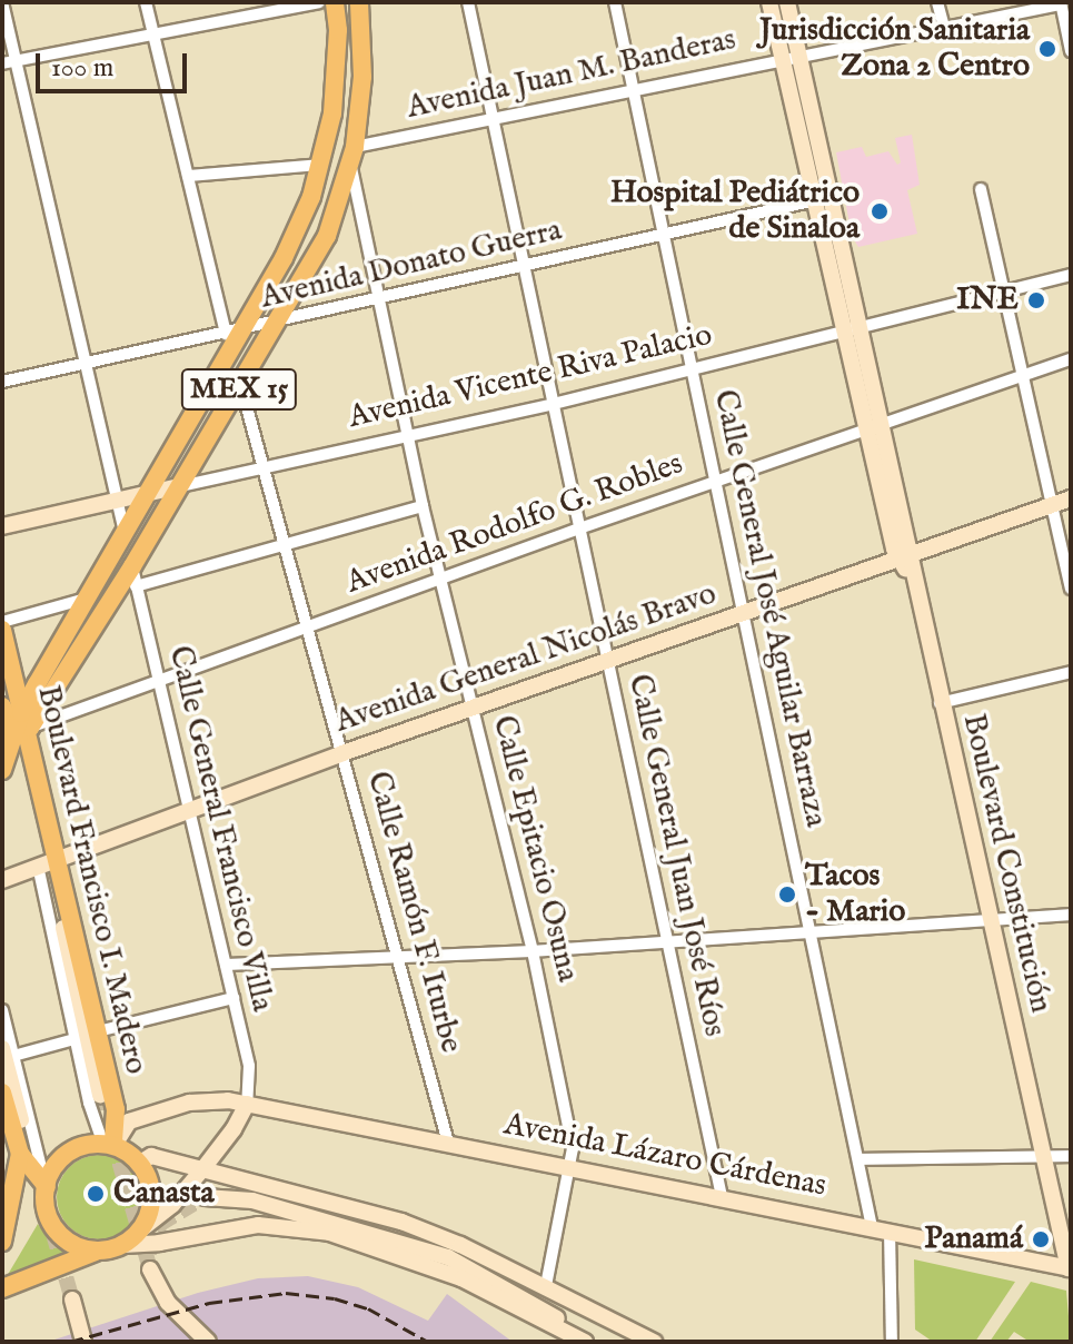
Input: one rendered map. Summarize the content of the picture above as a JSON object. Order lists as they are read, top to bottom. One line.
{"streets":{"main road":["Avenida Vicente Riva Palacio","MEX 15","Avenida General Nicolás Bravo","Boulevard Constitución","Boulevard Francisco I. Madero","Avenida Lázaro Cárdenas"],"street":["Avenida Juan M. Banderas","Avenida Donato Guerra","Avenida Rodolfo G. Robles","Calle General José Aguilar Barraza","Calle General Francisco Villa","Calle Epitacio Osuna","Calle General Juan José Ríos","Calle Ramón F. Iturbe"]},"crossings":[["Avenida Juan M. Banderas","MEX 15"],["Avenida Juan M. Banderas","Calle General José Aguilar Barraza"],["Avenida Juan M. Banderas","Calle Epitacio Osuna"],["Avenida Juan M. Banderas","Calle General Juan José Ríos"],["Avenida Juan M. Banderas","Boulevard Constitución"],["Avenida Donato Guerra","MEX 15"],["Avenida Donato Guerra","Calle General José Aguilar Barraza"],["Avenida Donato Guerra","Calle Epitacio Osuna"],["Avenida Donato Guerra","Calle General Juan José Ríos"],["Avenida Donato Guerra","Boulevard Constitución"],["Avenida Vicente Riva Palacio","MEX 15"],["Avenida Vicente Riva Palacio","Calle General José Aguilar Barraza"],["Avenida Vicente Riva Palacio","Calle Epitacio Osuna"],["Avenida Vicente Riva Palacio","Calle General Juan José Ríos"],["Avenida Vicente Riva Palacio","Boulevard Constitución"],["Avenida Vicente Riva Palacio","Calle Ramón F. Iturbe"],["MEX 15","Avenida Rodolfo G. Robles"],["MEX 15","Calle General Francisco Villa"],["MEX 15","Calle Epitacio Osuna"],["MEX 15","Boulevard Francisco I. Madero"],["MEX 15","Calle Ramón F. Iturbe"],["Avenida Rodolfo G. Robles","Calle General José Aguilar Barraza"],["Avenida Rodolfo G. Robles","Calle General Francisco Villa"],["Avenida Rodolfo G. Robles","Calle Epitacio Osuna"],["Avenida Rodolfo G. Robles","Calle General Juan José Ríos"],["Avenida Rodolfo G. Robles","Boulevard Constitución"],["Avenida Rodolfo G. Robles","Boulevard Francisco I. Madero"],["Avenida Rodolfo G. Robles","Calle Ramón F. Iturbe"],["Calle General José Aguilar Barraza","Avenida General Nicolás Bravo"],["Calle General José Aguilar Barraza","Avenida Lázaro Cárdenas"],["Avenida General Nicolás Bravo","Calle General Francisco Villa"],["Avenida General Nicolás Bravo","Calle Epitacio Osuna"],["Avenida General Nicolás Bravo","Calle General Juan José Ríos"],["Avenida General Nicolás Bravo","Boulevard Constitución"],["Avenida General Nicolás Bravo","Boulevard Francisco I. Madero"],["Avenida General Nicolás Bravo","Calle Ramón F. Iturbe"],["Calle General Francisco Villa","Avenida Lázaro Cárdenas"],["Calle Epitacio Osuna","Avenida Lázaro Cárdenas"],["Calle General Juan José Ríos","Avenida Lázaro Cárdenas"],["Boulevard Constitución","Avenida Lázaro Cárdenas"],["Boulevard Francisco I. Madero","Avenida Lázaro Cárdenas"],["Calle Ramón F. Iturbe","Avenida Lázaro Cárdenas"]],"places":["Jurisdicción Sanitaria Zona 2 Centro","Hospital Pediátrico de Sinaloa","INE","Tacos - Mario","Canasta","Panamá"],"scale_bar":"100 m"}
